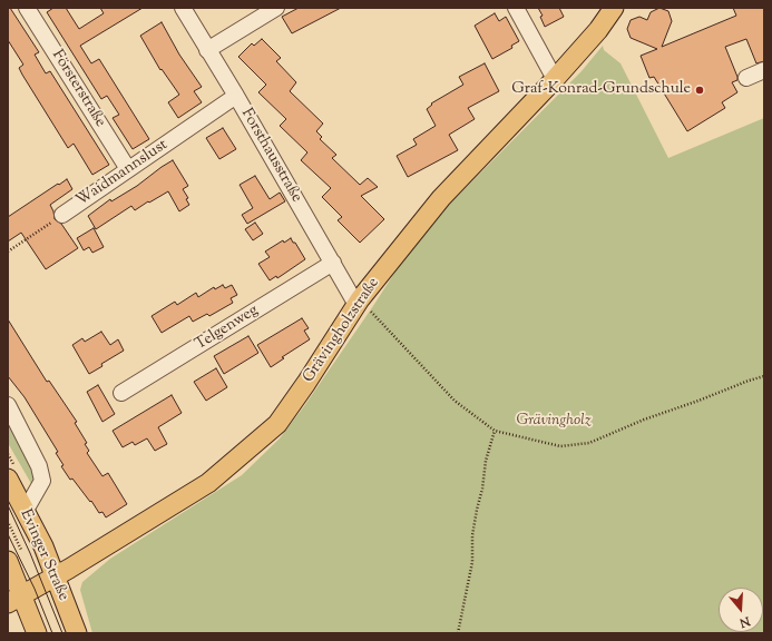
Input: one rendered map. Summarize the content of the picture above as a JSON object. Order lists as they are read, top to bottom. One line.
{"streets":{"main road":["Grävingholzstraße","Evinger Straße"],"street":["Försterstraße","Forsthausstraße","Waidmannslust","Telgenweg"]},"crossings":[["Försterstraße","Waidmannslust"],["Forsthausstraße","Waidmannslust"],["Forsthausstraße","Telgenweg"],["Forsthausstraße","Grävingholzstraße"],["Grävingholzstraße","Evinger Straße"]],"parks":["Grävingholz"],"places":["Graf-Konrad-Grundschule"],"north":"bottom"}
